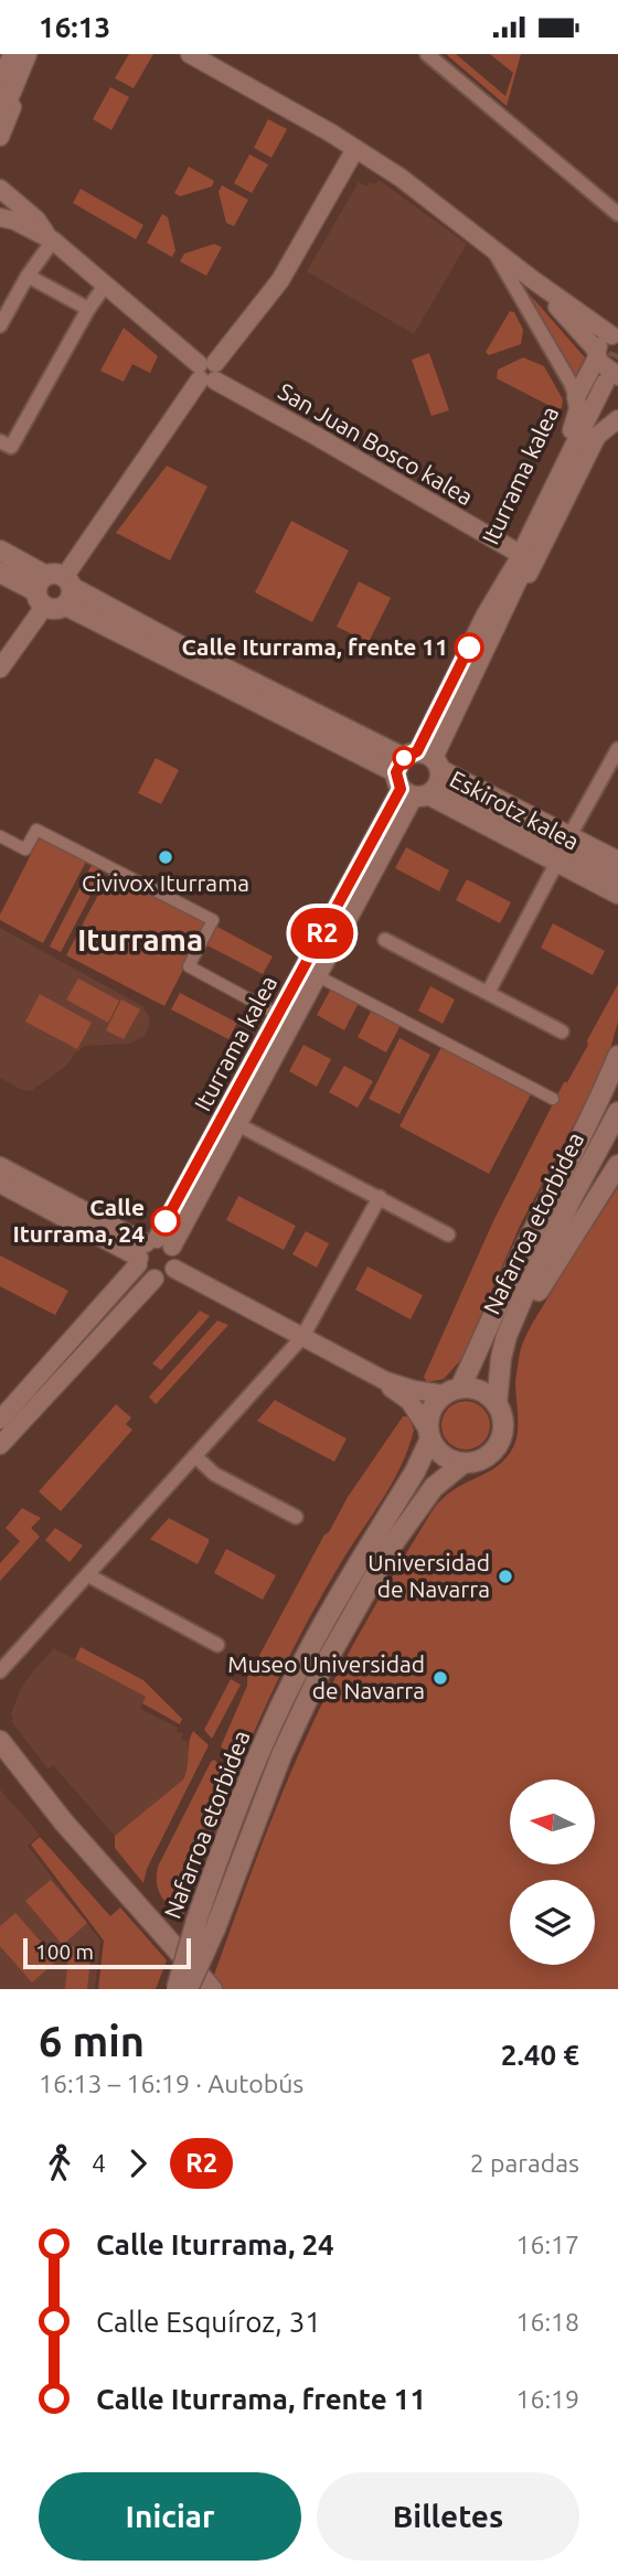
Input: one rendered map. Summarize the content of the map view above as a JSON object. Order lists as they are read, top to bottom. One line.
{"streets":{"main road":["Eskirotz kalea","Nafarroa etorbidea"],"street":["San Juan Bosco kalea","Iturrama kalea"]},"crossings":[["San Juan Bosco kalea","Iturrama kalea"],["Iturrama kalea","Eskirotz kalea"]],"districts":["Iturrama"],"places":["Calle Iturrama, frente 11","Civivox Iturrama","Calle Iturrama, 24","Universidad de Navarra","Museo Universidad de Navarra"],"lines":["bus line R2"],"scale_bar":"100 m","north":"left","page":{"status":"16:13","on_map":"R2","scale":"100 m","heading":["6 min","16:13 – 16:19 · Autobús","2.40 €"],"legs":["4","R2","2 paradas"],"list":[{"name":"Calle Iturrama, 24","value":"16:17"},{"name":"Calle Esquíroz, 31","value":"16:18"},{"name":"Calle Iturrama, frente 11","value":"16:19"}],"buttons":["Iniciar","Billetes"]}}
